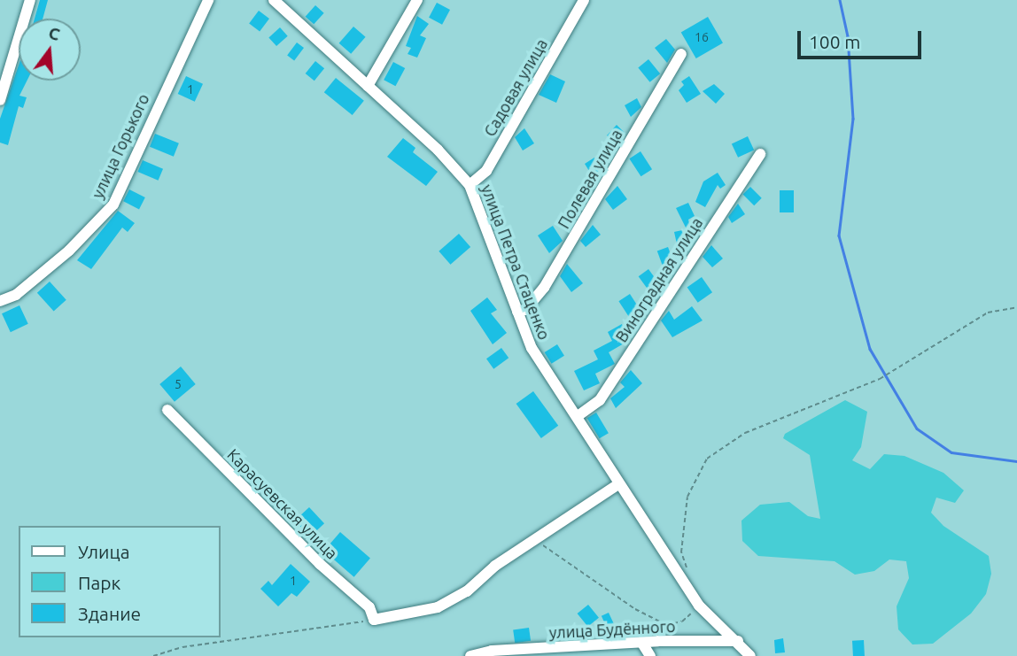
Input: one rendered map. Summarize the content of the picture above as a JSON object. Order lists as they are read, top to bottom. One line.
{"streets":{"street":["Садовая улица","улица Горького","Полевая улица","улица Петра Стаценко","Виноградная улица","Карасуевская улица","улица Будённого"]},"crossings":[["Садовая улица","улица Петра Стаценко"],["Полевая улица","улица Петра Стаценко"],["улица Петра Стаценко","Виноградная улица"],["улица Петра Стаценко","улица Будённого"]],"house_numbers":["16","1","5","1"],"legend":["Улица","Парк","Здание"],"scale_bar":"100 m","north":"top"}
